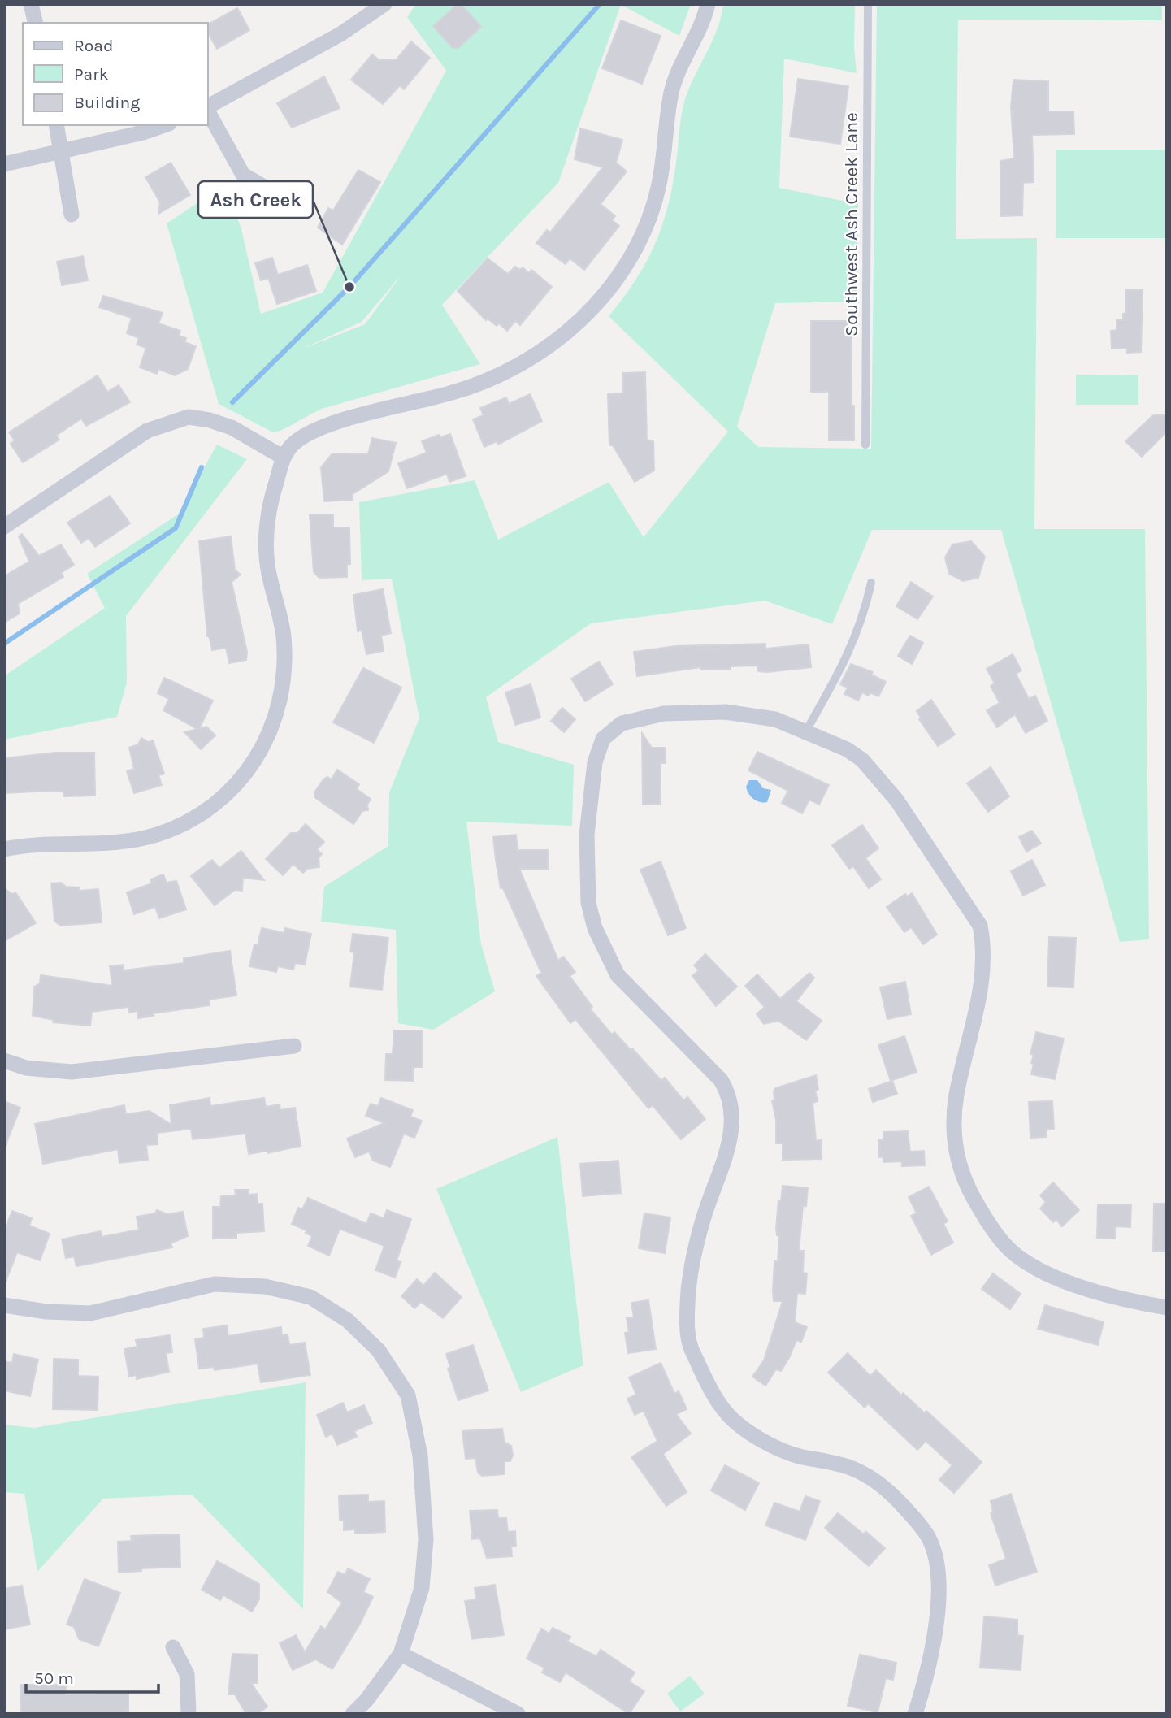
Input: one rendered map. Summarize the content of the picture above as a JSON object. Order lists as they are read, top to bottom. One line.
{"streets":{"lane":["Southwest Ash Creek Lane"]},"places":["Ash Creek"],"legend":["Road","Park","Building"],"scale_bar":"50 m"}
